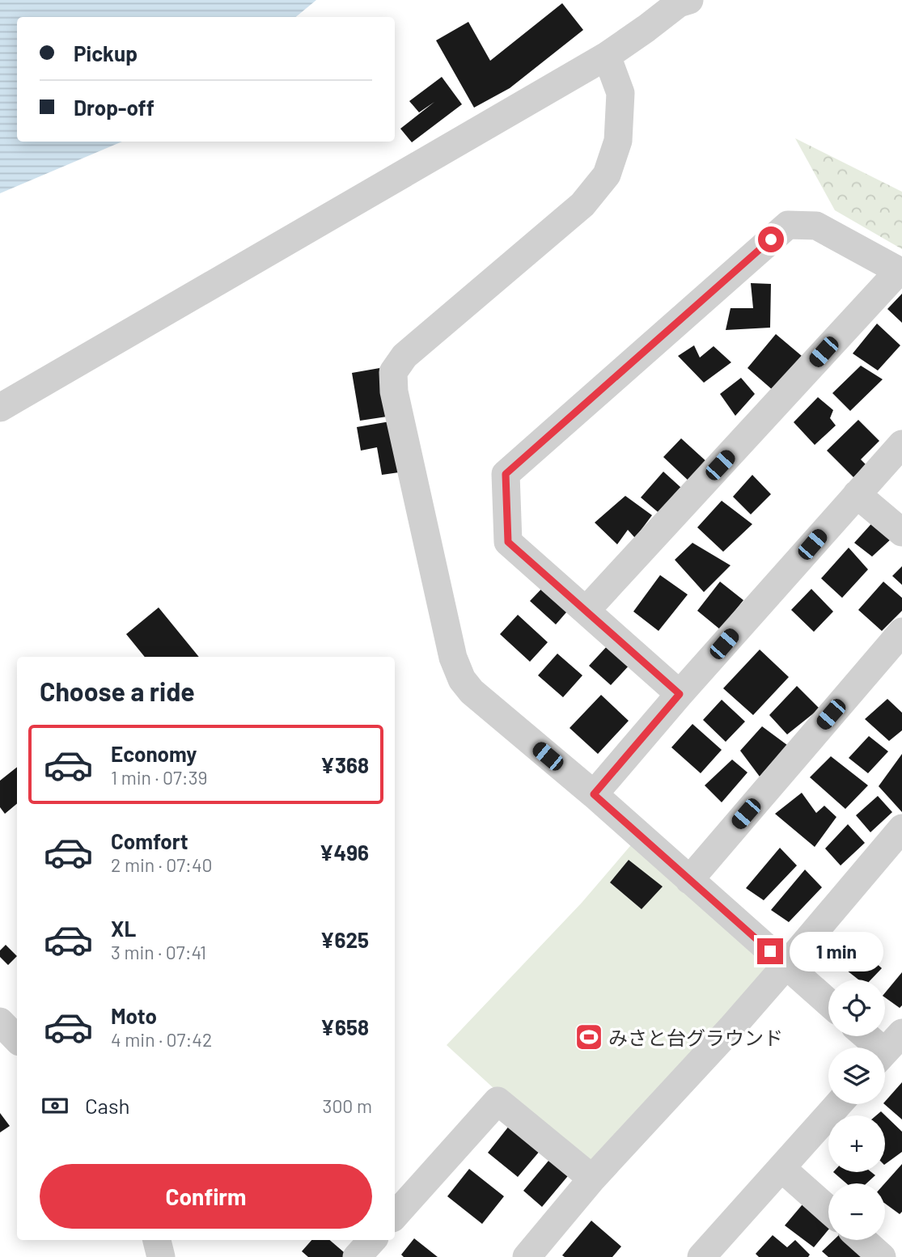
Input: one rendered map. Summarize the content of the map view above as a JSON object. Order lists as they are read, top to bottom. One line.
{"places":{"sports":["みさと台グラウンド"]},"page":{"banner":["Pickup","Drop-off"],"heading":"Choose a ride","list":[{"name":"Economy","note":"1 min · 07:39","value":"¥368"},{"name":"Comfort","note":"2 min · 07:40","value":"¥496"},{"name":"XL","note":"3 min · 07:41","value":"¥625"},{"name":"Moto","note":"4 min · 07:42","value":"¥658"}],"bubble":"1 min","map_buttons":["+","−"],"pay":["Cash","300 m"],"buttons":"Confirm"}}
